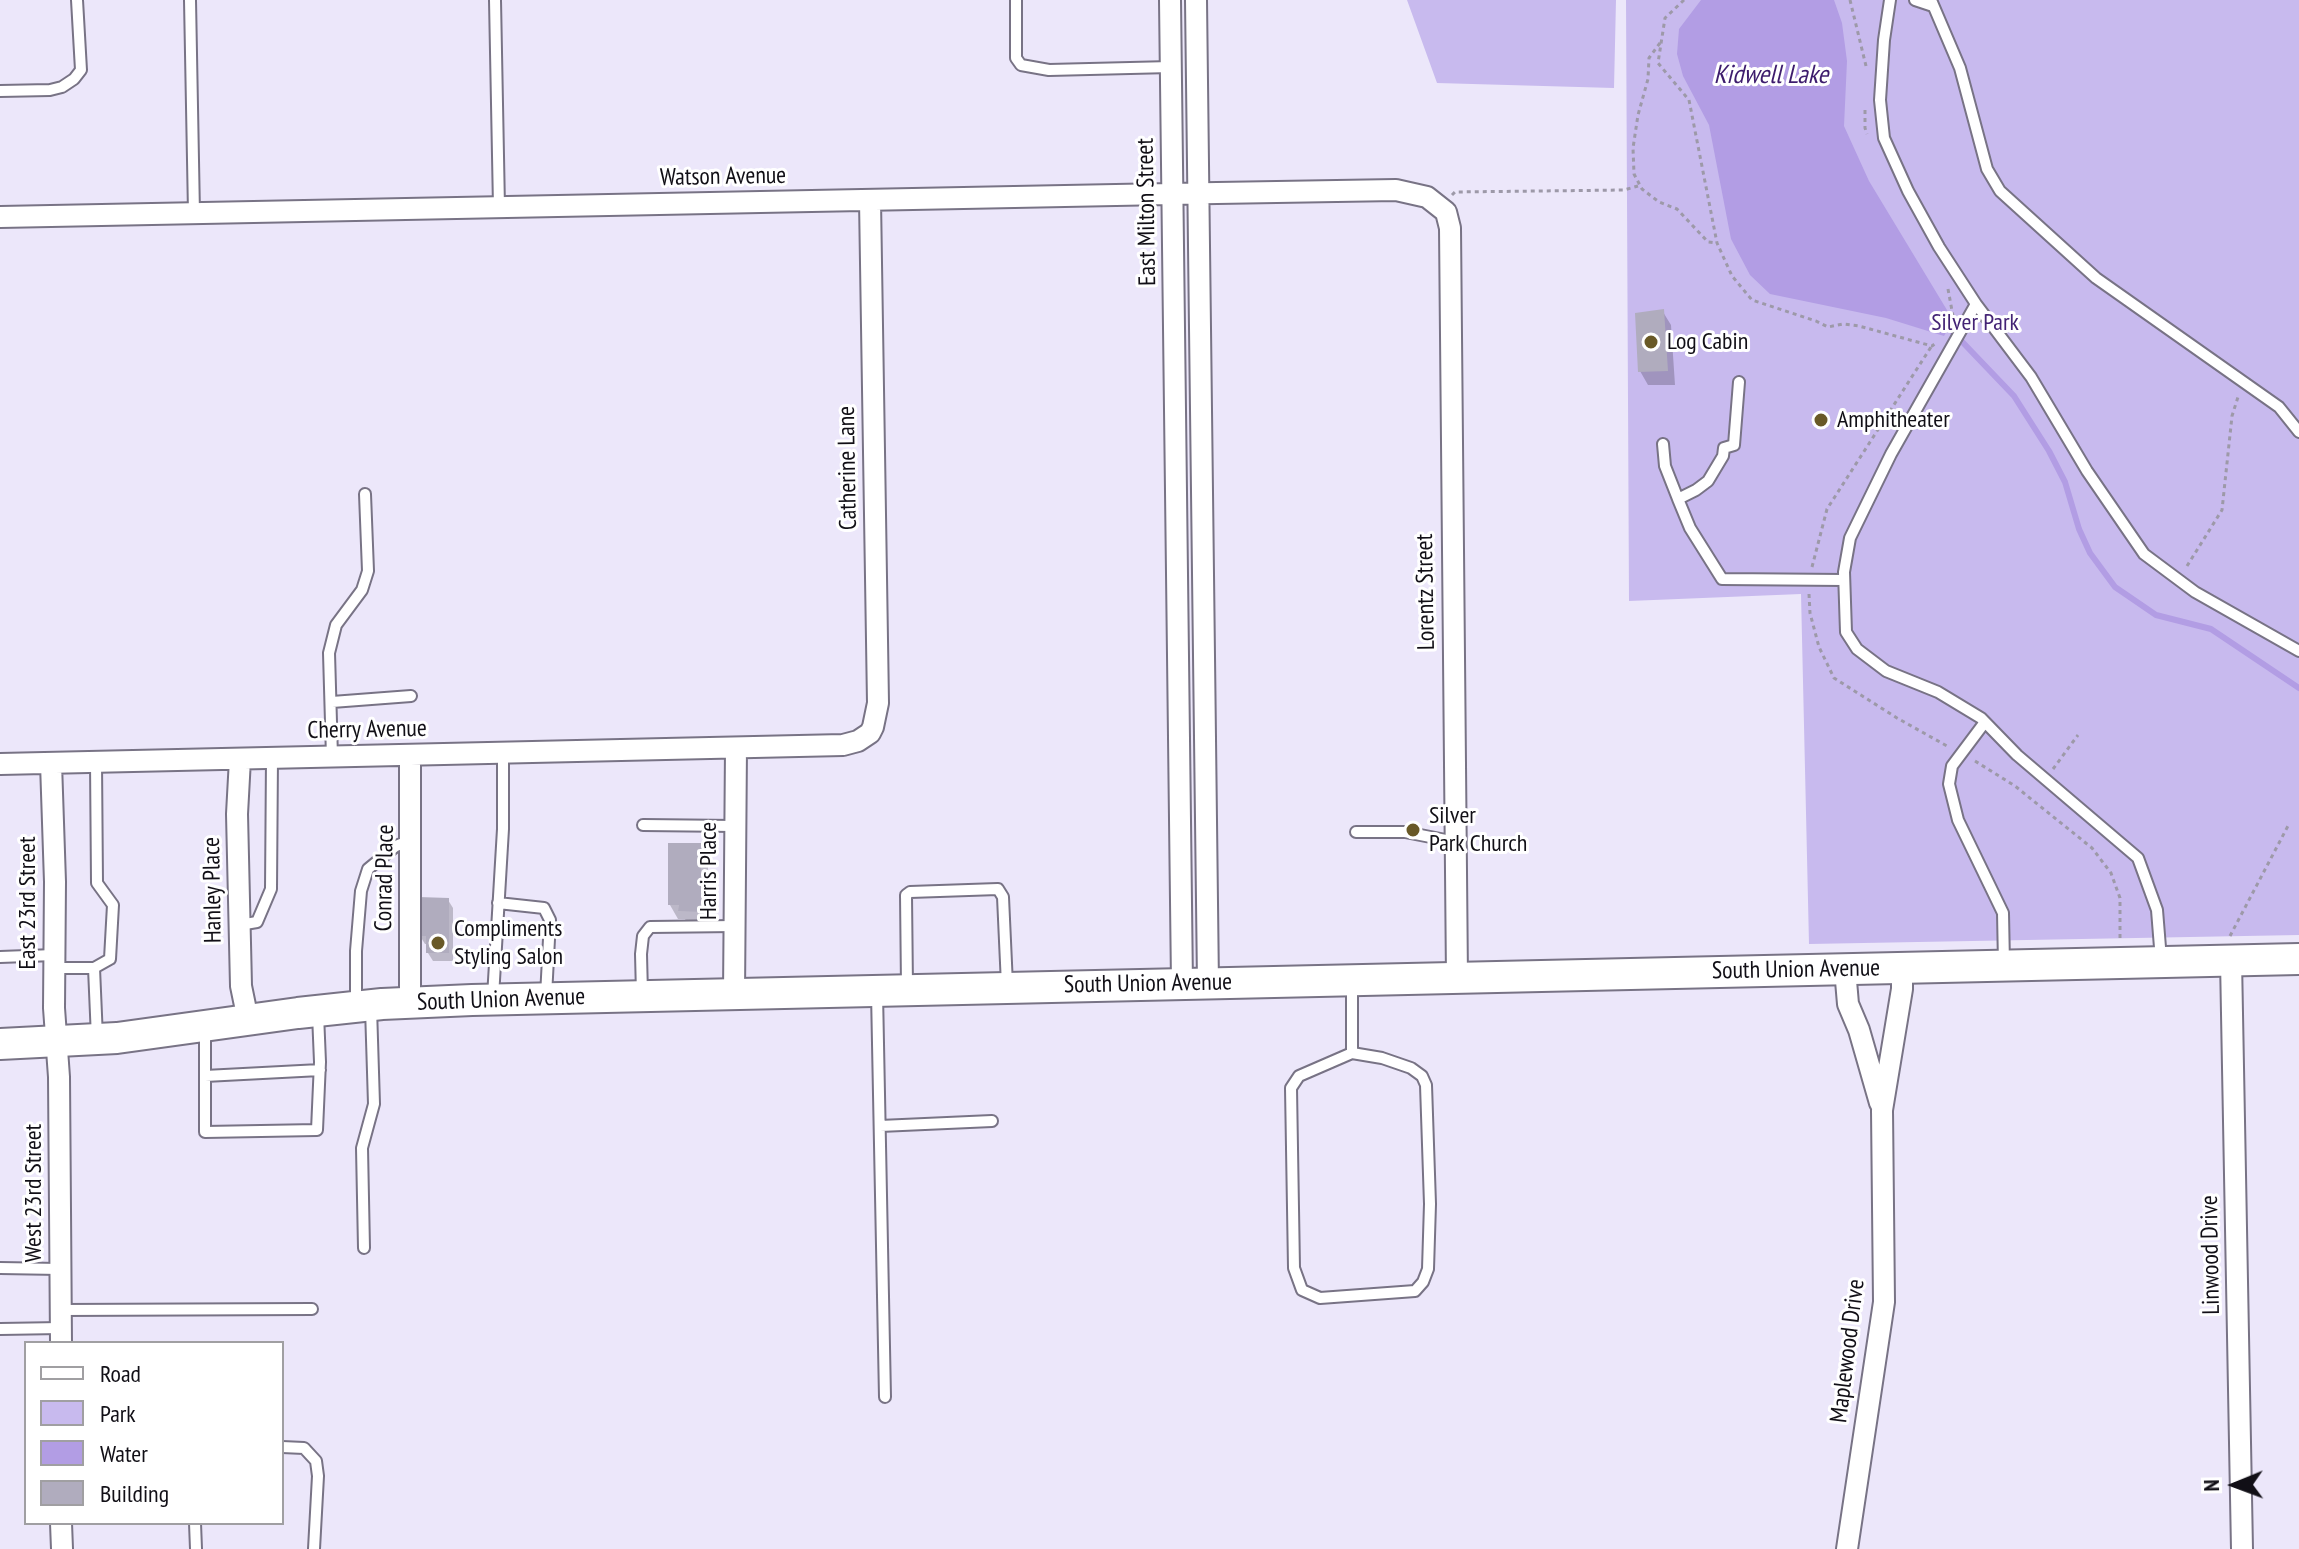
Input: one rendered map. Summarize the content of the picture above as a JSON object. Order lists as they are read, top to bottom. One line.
{"streets":{"main road":["South Union Avenue"],"street":["Watson Avenue","East Milton Street","Catherine Lane","Lorentz Street","Cherry Avenue","Harris Place","Conrad Place","Hanley Place","East 23rd Street","West 23rd Street","Linwood Drive","Maplewood Drive"]},"crossings":[["Watson Avenue","East Milton Street"],["Watson Avenue","Catherine Lane"],["Watson Avenue","Lorentz Street"],["East Milton Street","South Union Avenue"],["Catherine Lane","Cherry Avenue"],["Lorentz Street","South Union Avenue"],["Cherry Avenue","Harris Place"],["Cherry Avenue","Conrad Place"],["Cherry Avenue","Hanley Place"],["Cherry Avenue","East 23rd Street"],["Harris Place","South Union Avenue"],["Conrad Place","South Union Avenue"],["Hanley Place","South Union Avenue"],["East 23rd Street","South Union Avenue"],["East 23rd Street","West 23rd Street"],["South Union Avenue","West 23rd Street"],["South Union Avenue","Linwood Drive"],["South Union Avenue","Maplewood Drive"]],"water":["Kidwell Lake"],"parks":["Silver Park"],"places":["Log Cabin","Amphitheater","Silver Park Church","Compliments Styling Salon"],"legend":["Road","Park","Water","Building"],"north":"left"}
